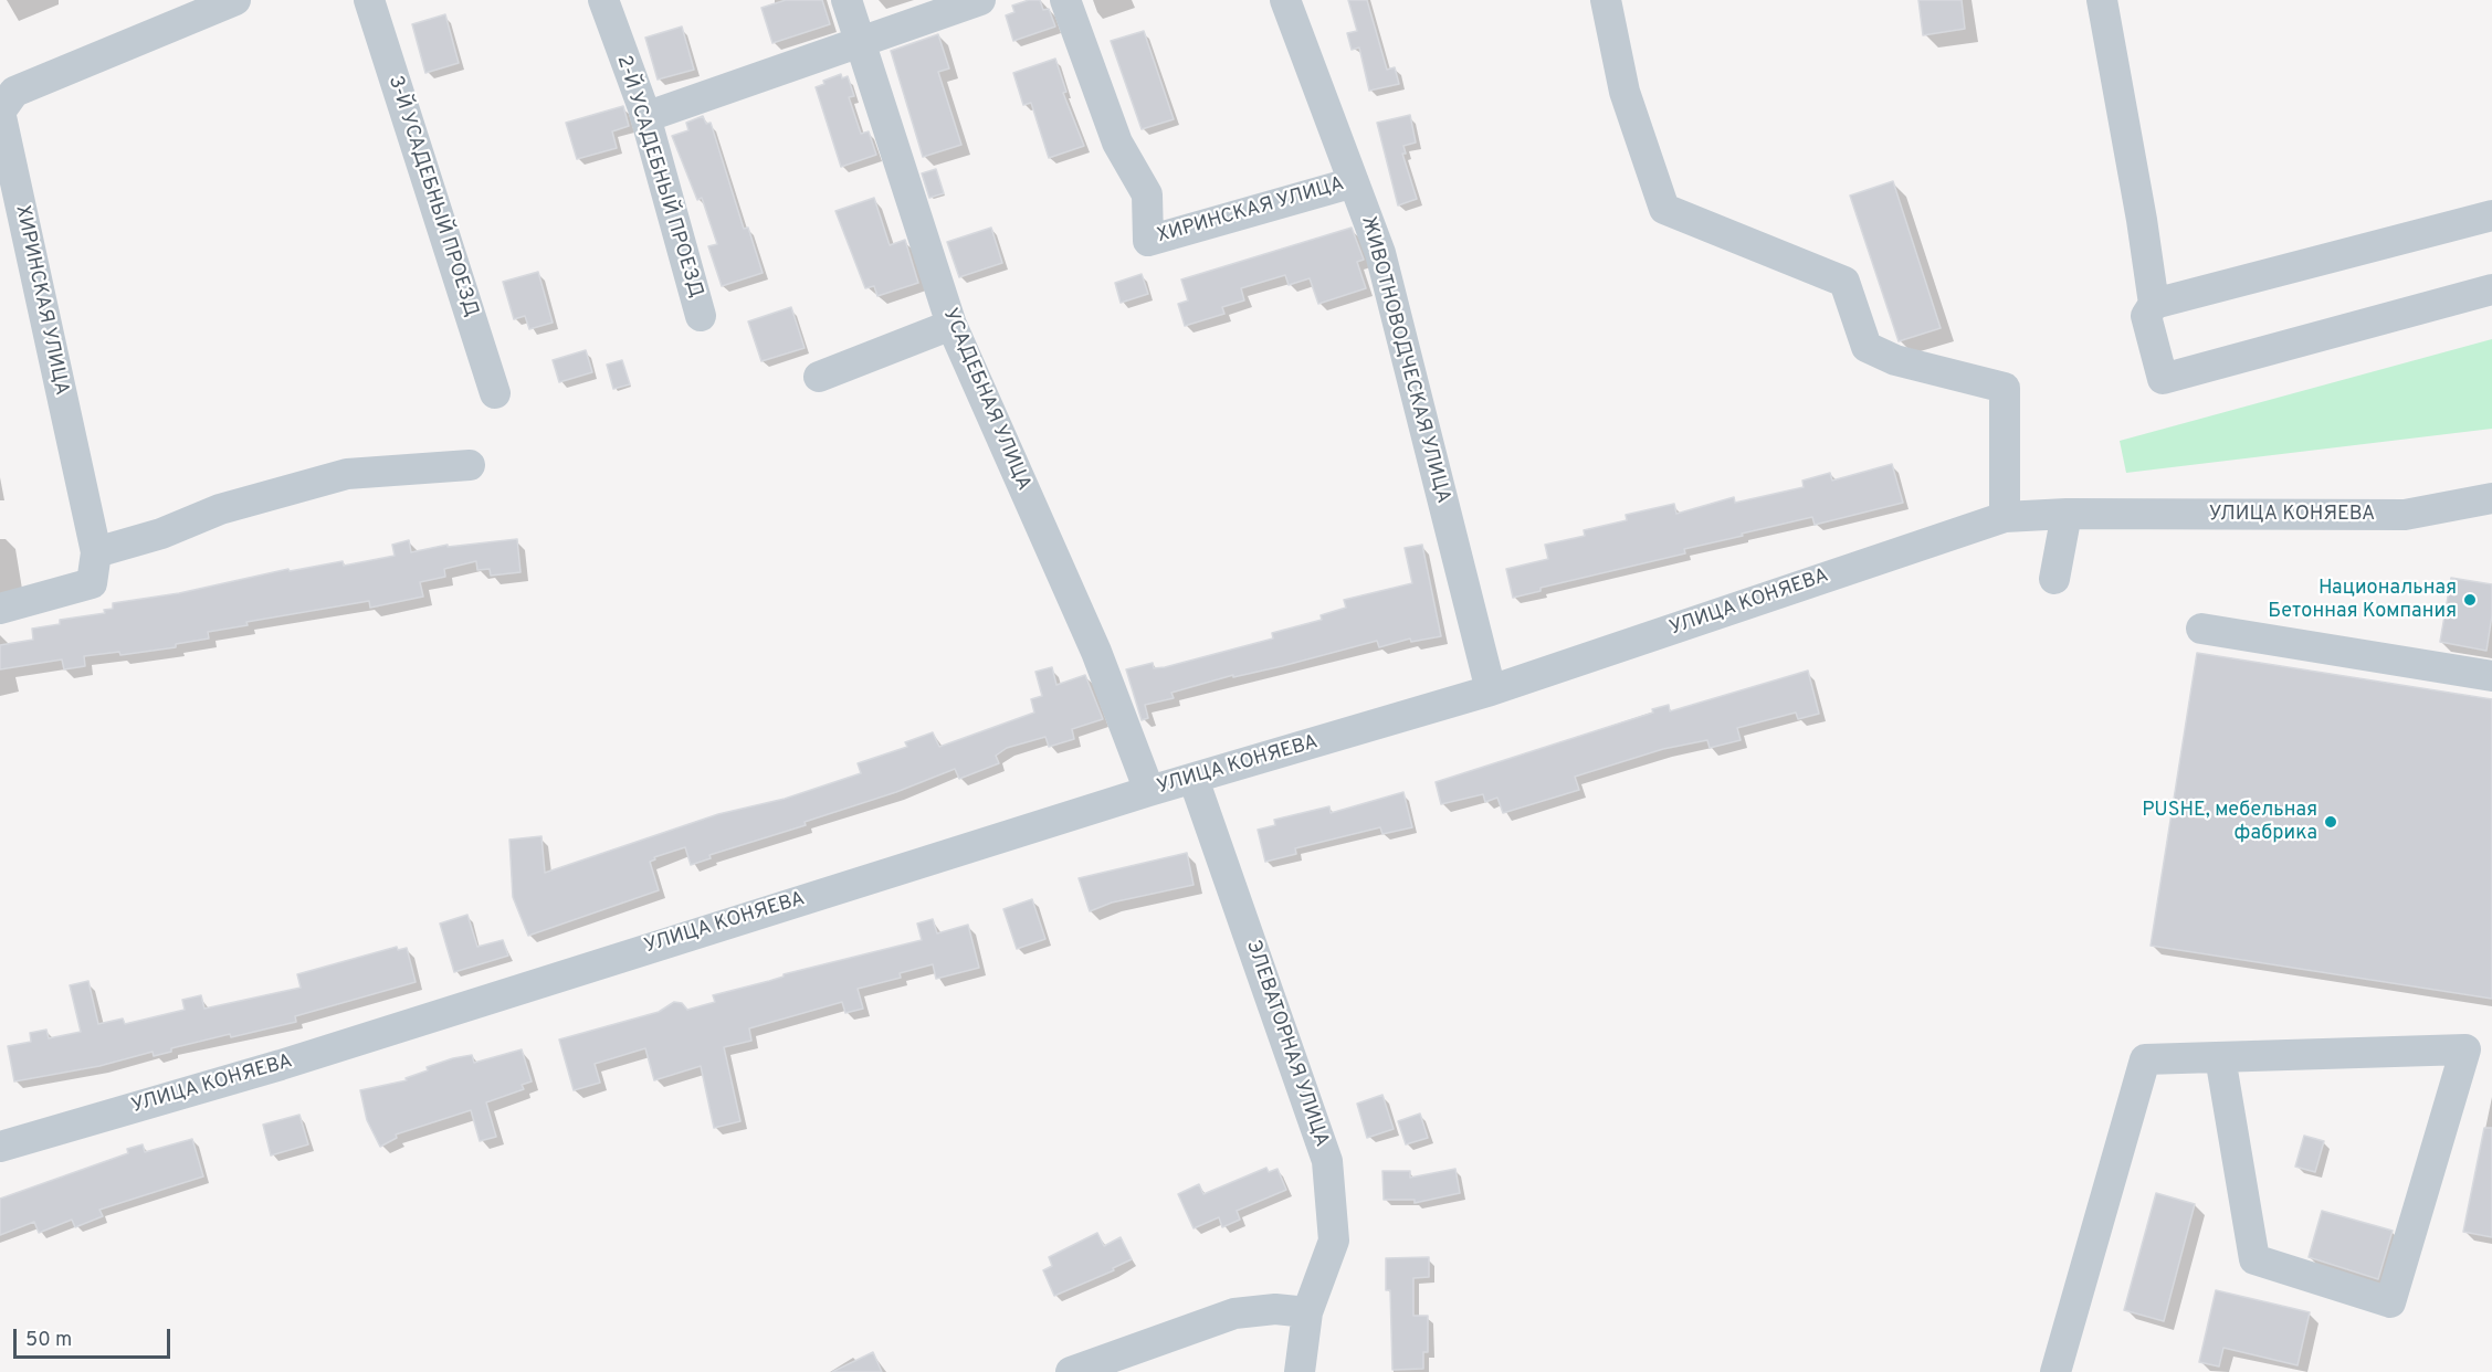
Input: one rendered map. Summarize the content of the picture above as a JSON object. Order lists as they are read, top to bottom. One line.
{"streets":{"street":["2-Й УСАДЕБНЫЙ ПРОЕЗД","3-Й УСАДЕБНЫЙ ПРОЕЗД","ХИРИНСКАЯ УЛИЦА","ЖИВОТНОВОДЧЕСКАЯ УЛИЦА","УСАДЕБНАЯ УЛИЦА","УЛИЦА КОНЯЕВА","ЭЛЕВАТОРНАЯ УЛИЦА"]},"crossings":[["ХИРИНСКАЯ УЛИЦА","ЖИВОТНОВОДЧЕСКАЯ УЛИЦА"],["ЖИВОТНОВОДЧЕСКАЯ УЛИЦА","УЛИЦА КОНЯЕВА"],["УСАДЕБНАЯ УЛИЦА","УЛИЦА КОНЯЕВА"],["УЛИЦА КОНЯЕВА","ЭЛЕВАТОРНАЯ УЛИЦА"]],"places":["Национальная Бетонная Компания","PUSHE, мебельная фабрика"],"scale_bar":"50 m"}
